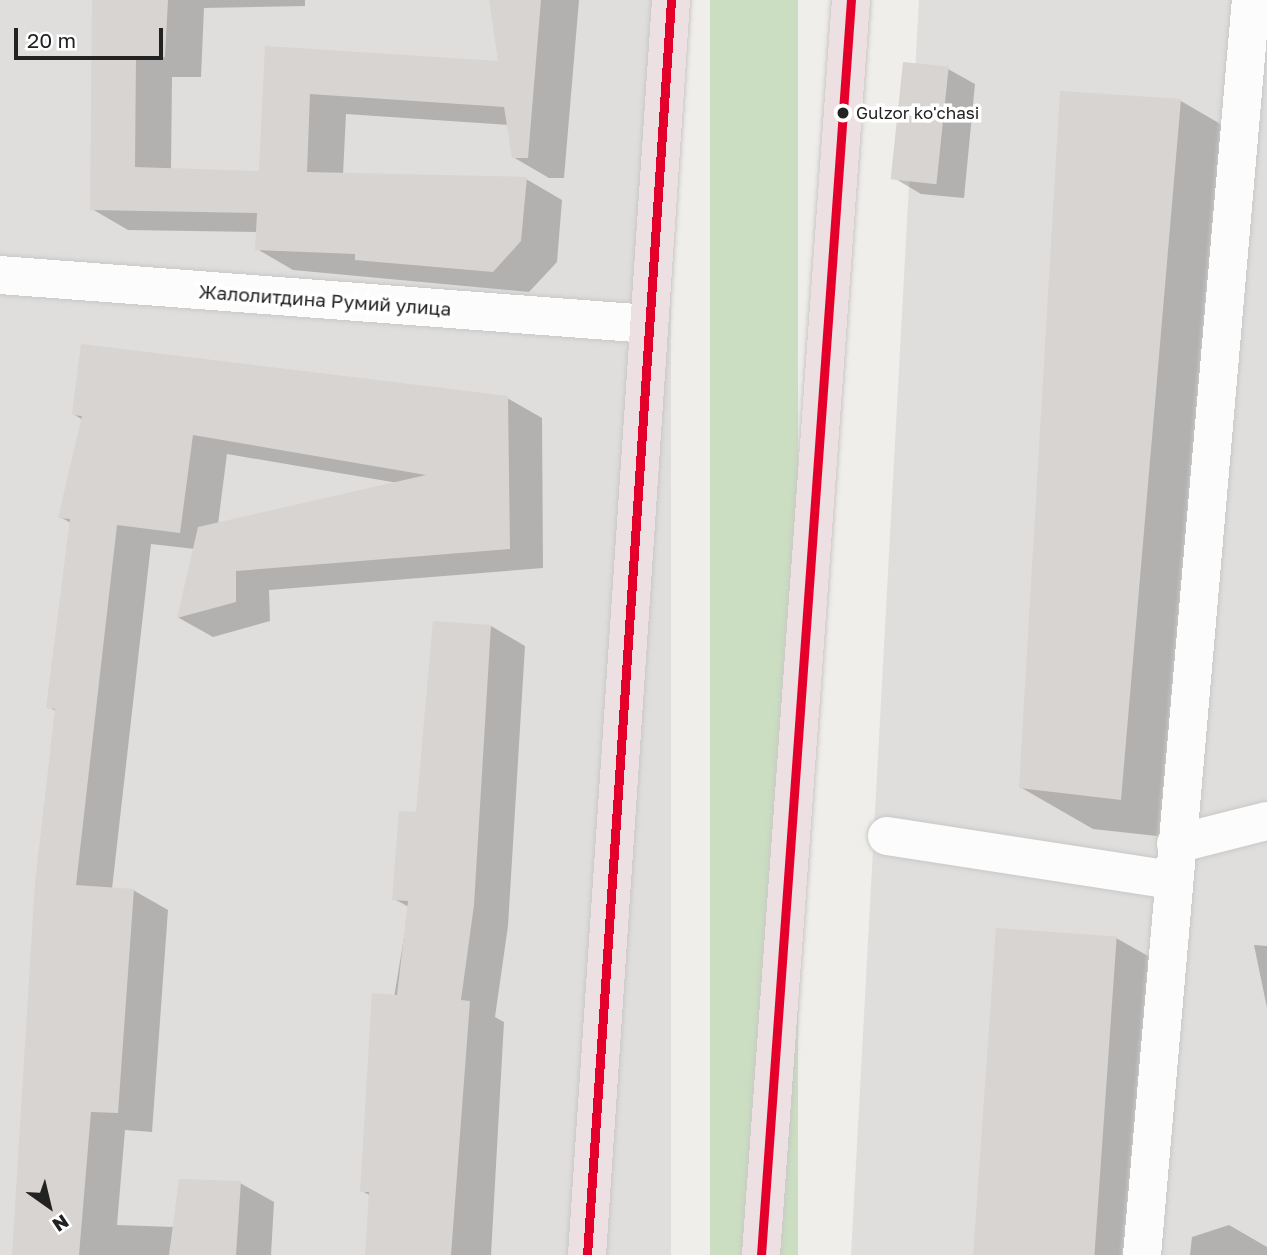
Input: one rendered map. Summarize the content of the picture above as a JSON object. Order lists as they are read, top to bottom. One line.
{"streets":{"street":["Жалолитдина Румий улица"]},"places":["Gulzor ko'chasi"],"scale_bar":"20 m","north":"bottom right"}
